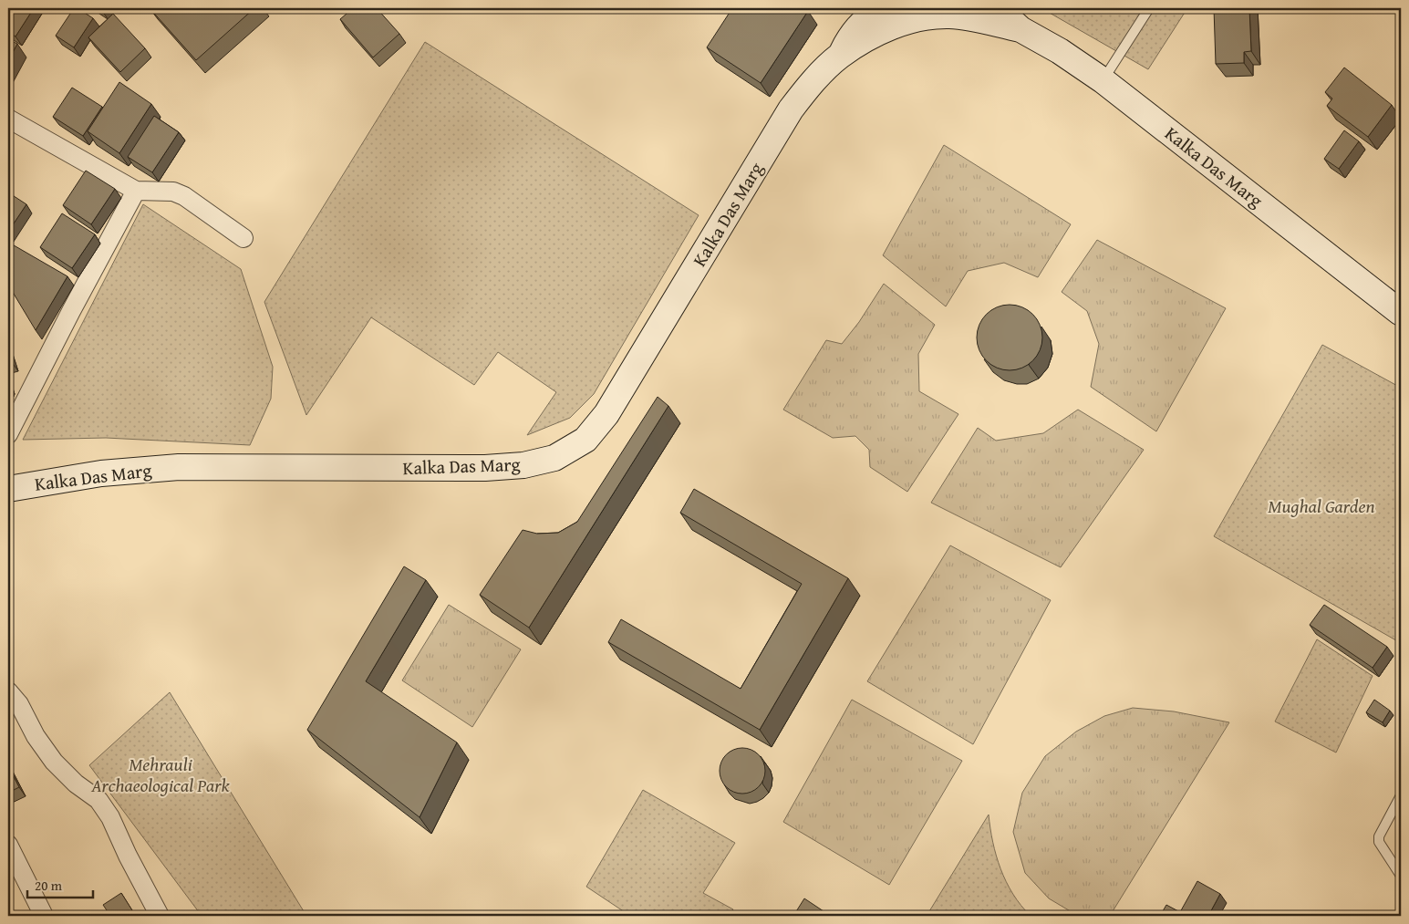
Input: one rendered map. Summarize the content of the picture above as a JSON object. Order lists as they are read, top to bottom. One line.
{"streets":{"street":["Kalka Das Marg"]},"parks":["Mughal Garden","Mehrauli Archaeological Park"],"scale_bar":"20 m"}
